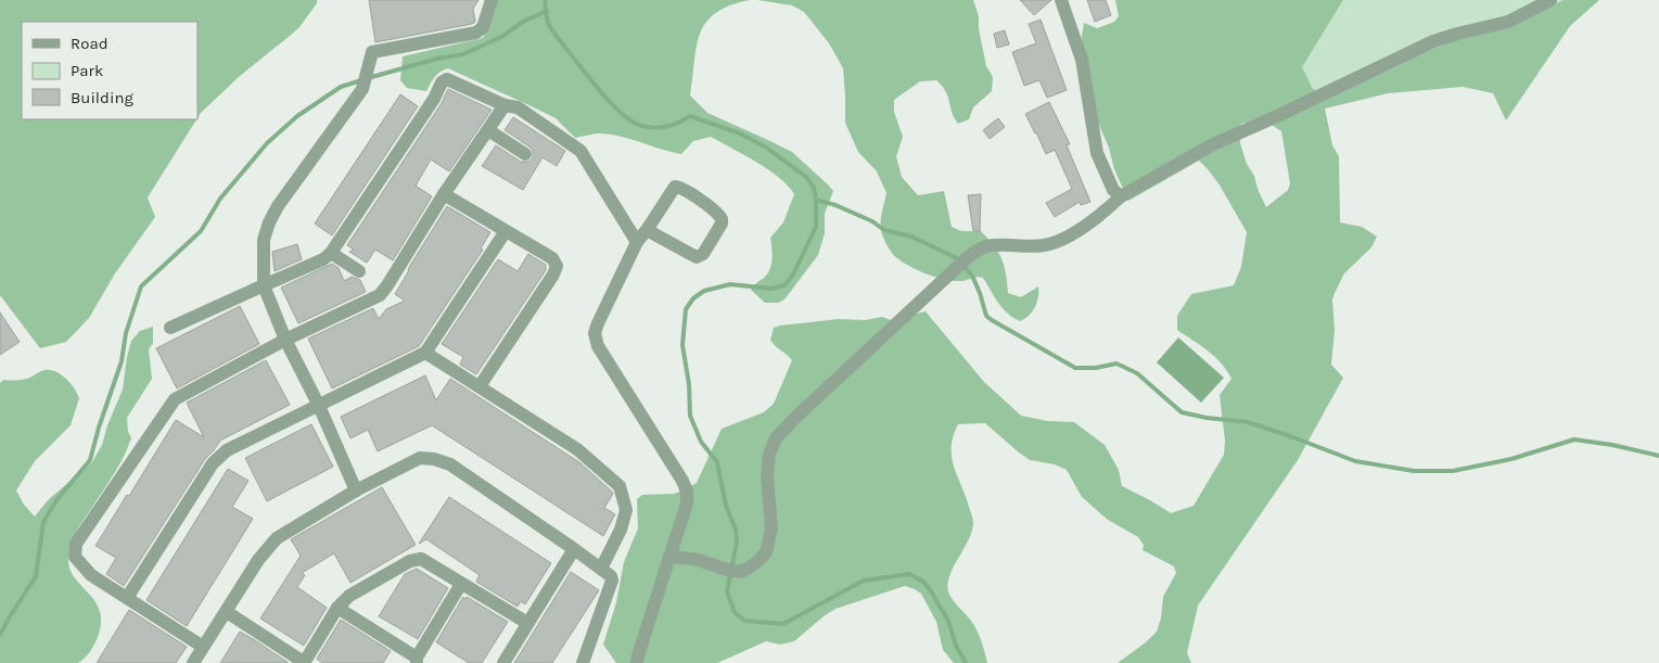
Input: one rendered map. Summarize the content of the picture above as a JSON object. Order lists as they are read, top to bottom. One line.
{"legend":["Road","Park","Building"]}
